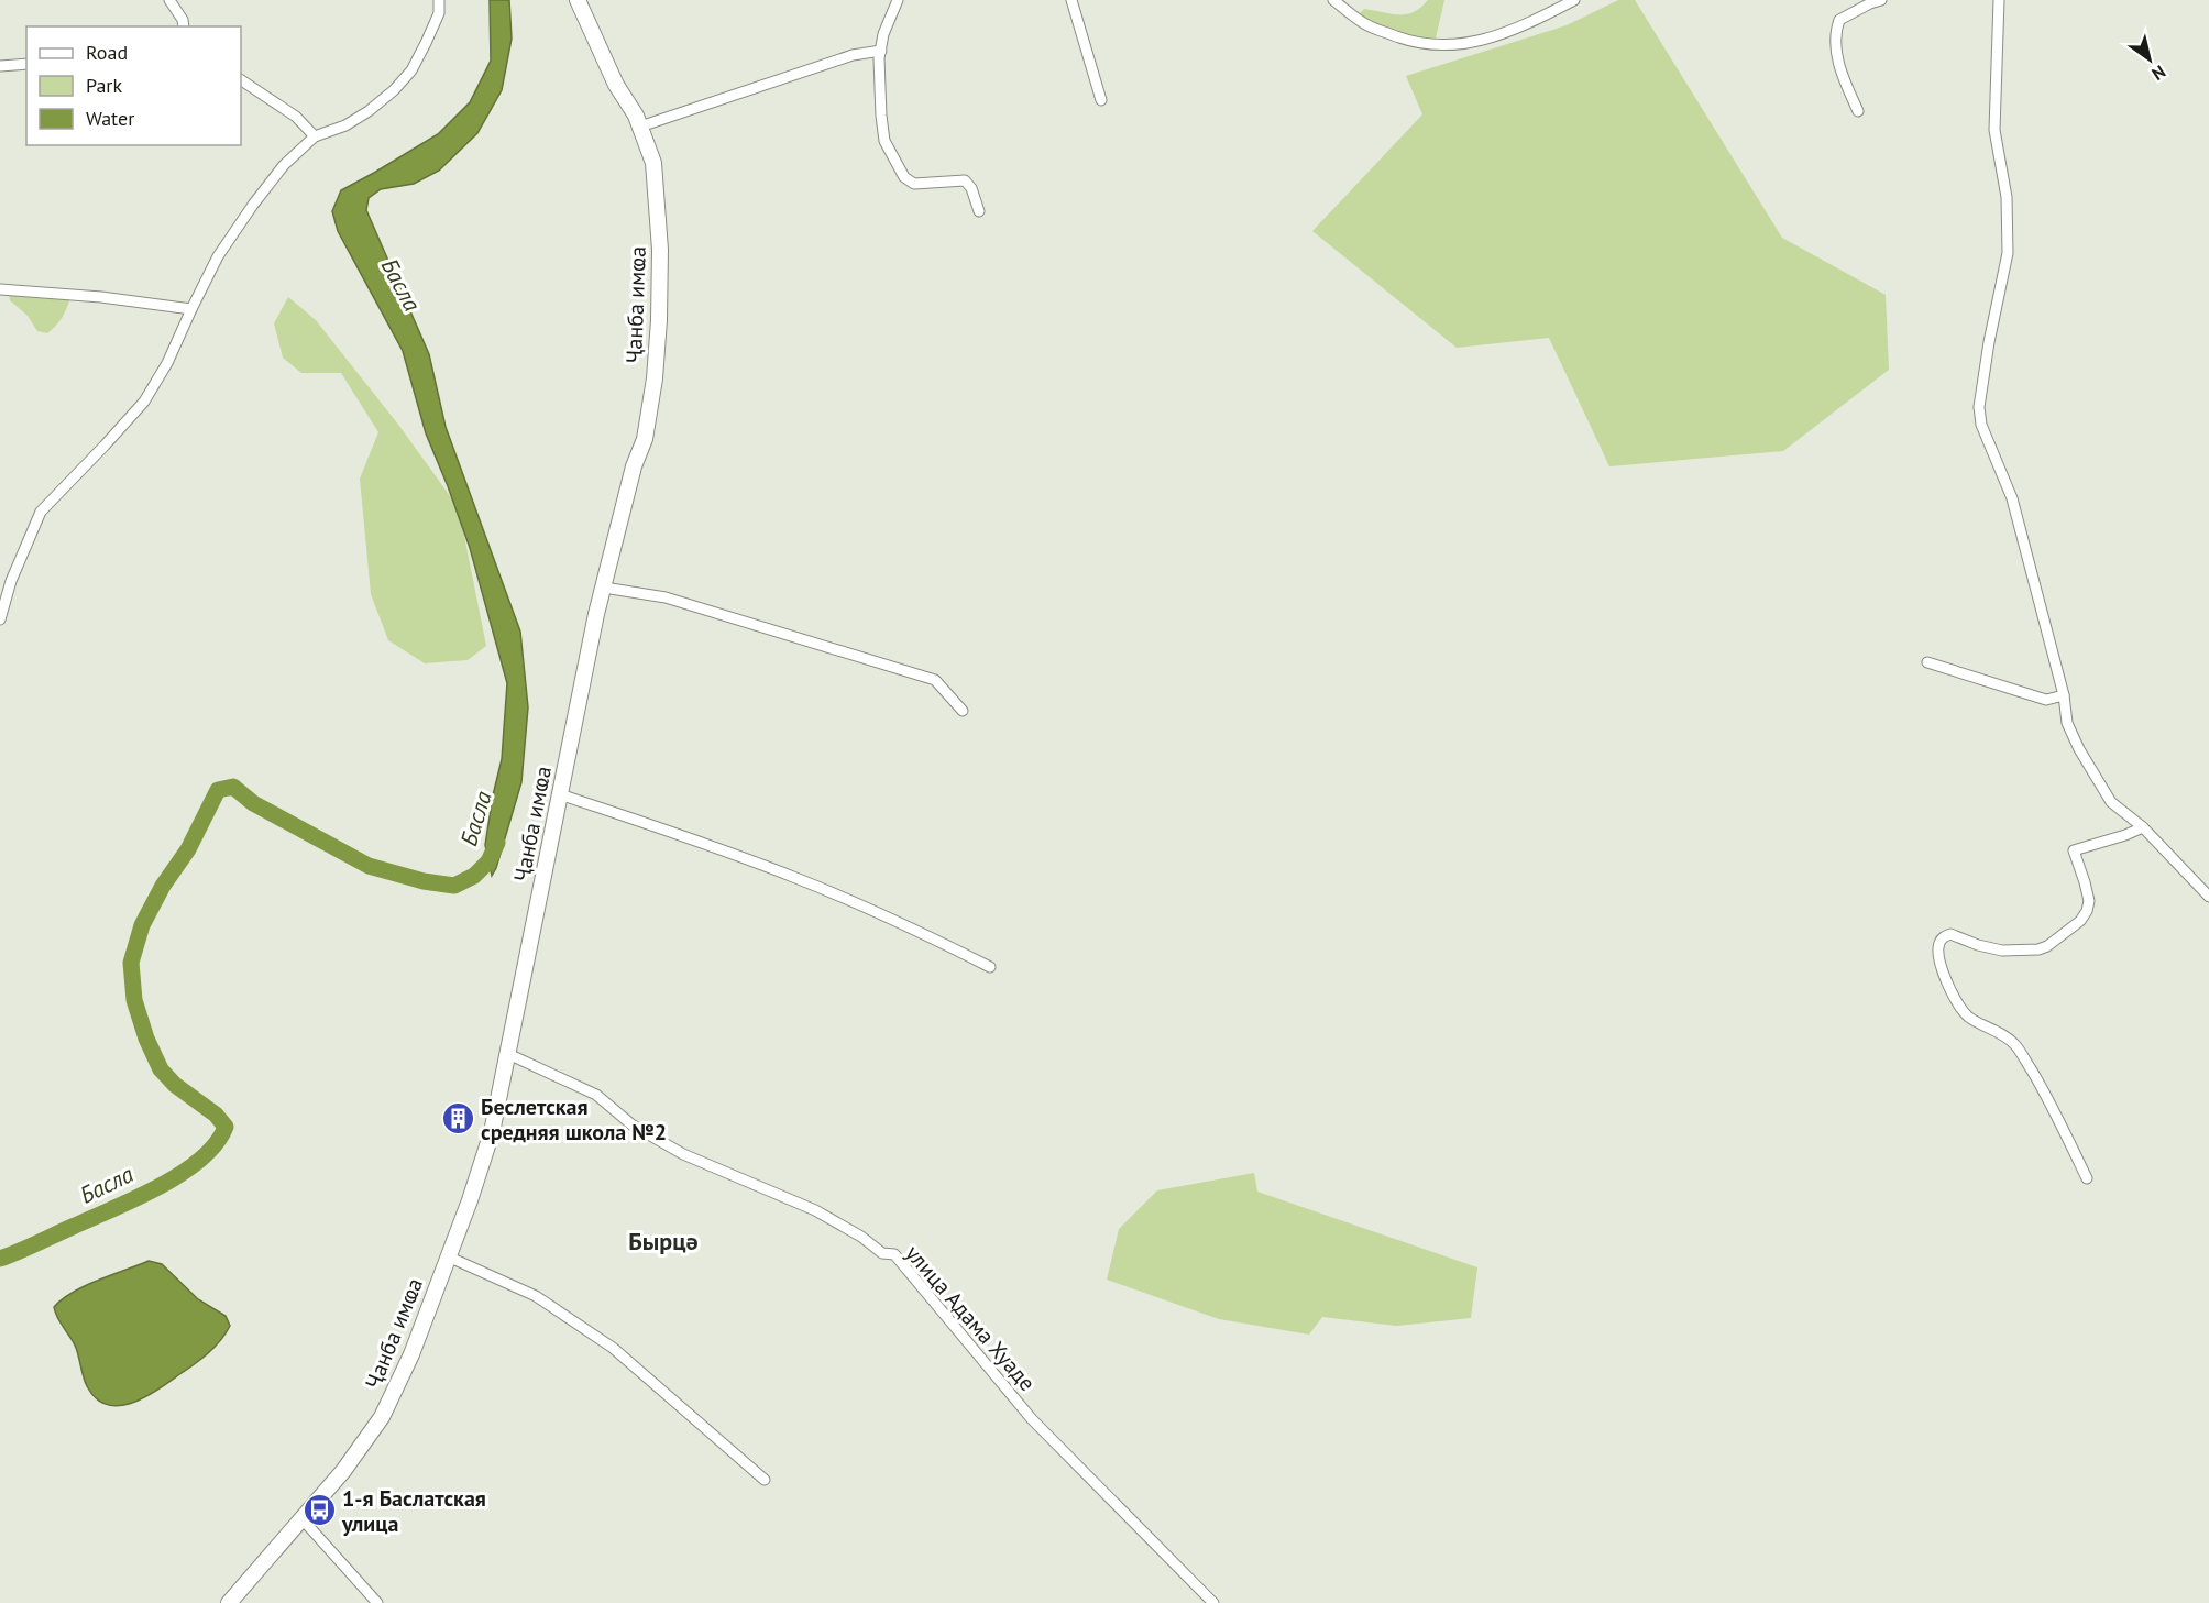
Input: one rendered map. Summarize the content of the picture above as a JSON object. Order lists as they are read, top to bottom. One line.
{"streets":{"street":["Ҷанба имҩа","улица Адама Хуаде"]},"crossings":[["Ҷанба имҩа","улица Адама Хуаде"]],"districts":["Бырцә"],"water":["Басла"],"places":{"building":["Беслетская средняя школа №2"],"bus stop":["1-я Баслатская улица"]},"legend":["Road","Park","Water"],"north":"bottom right"}
